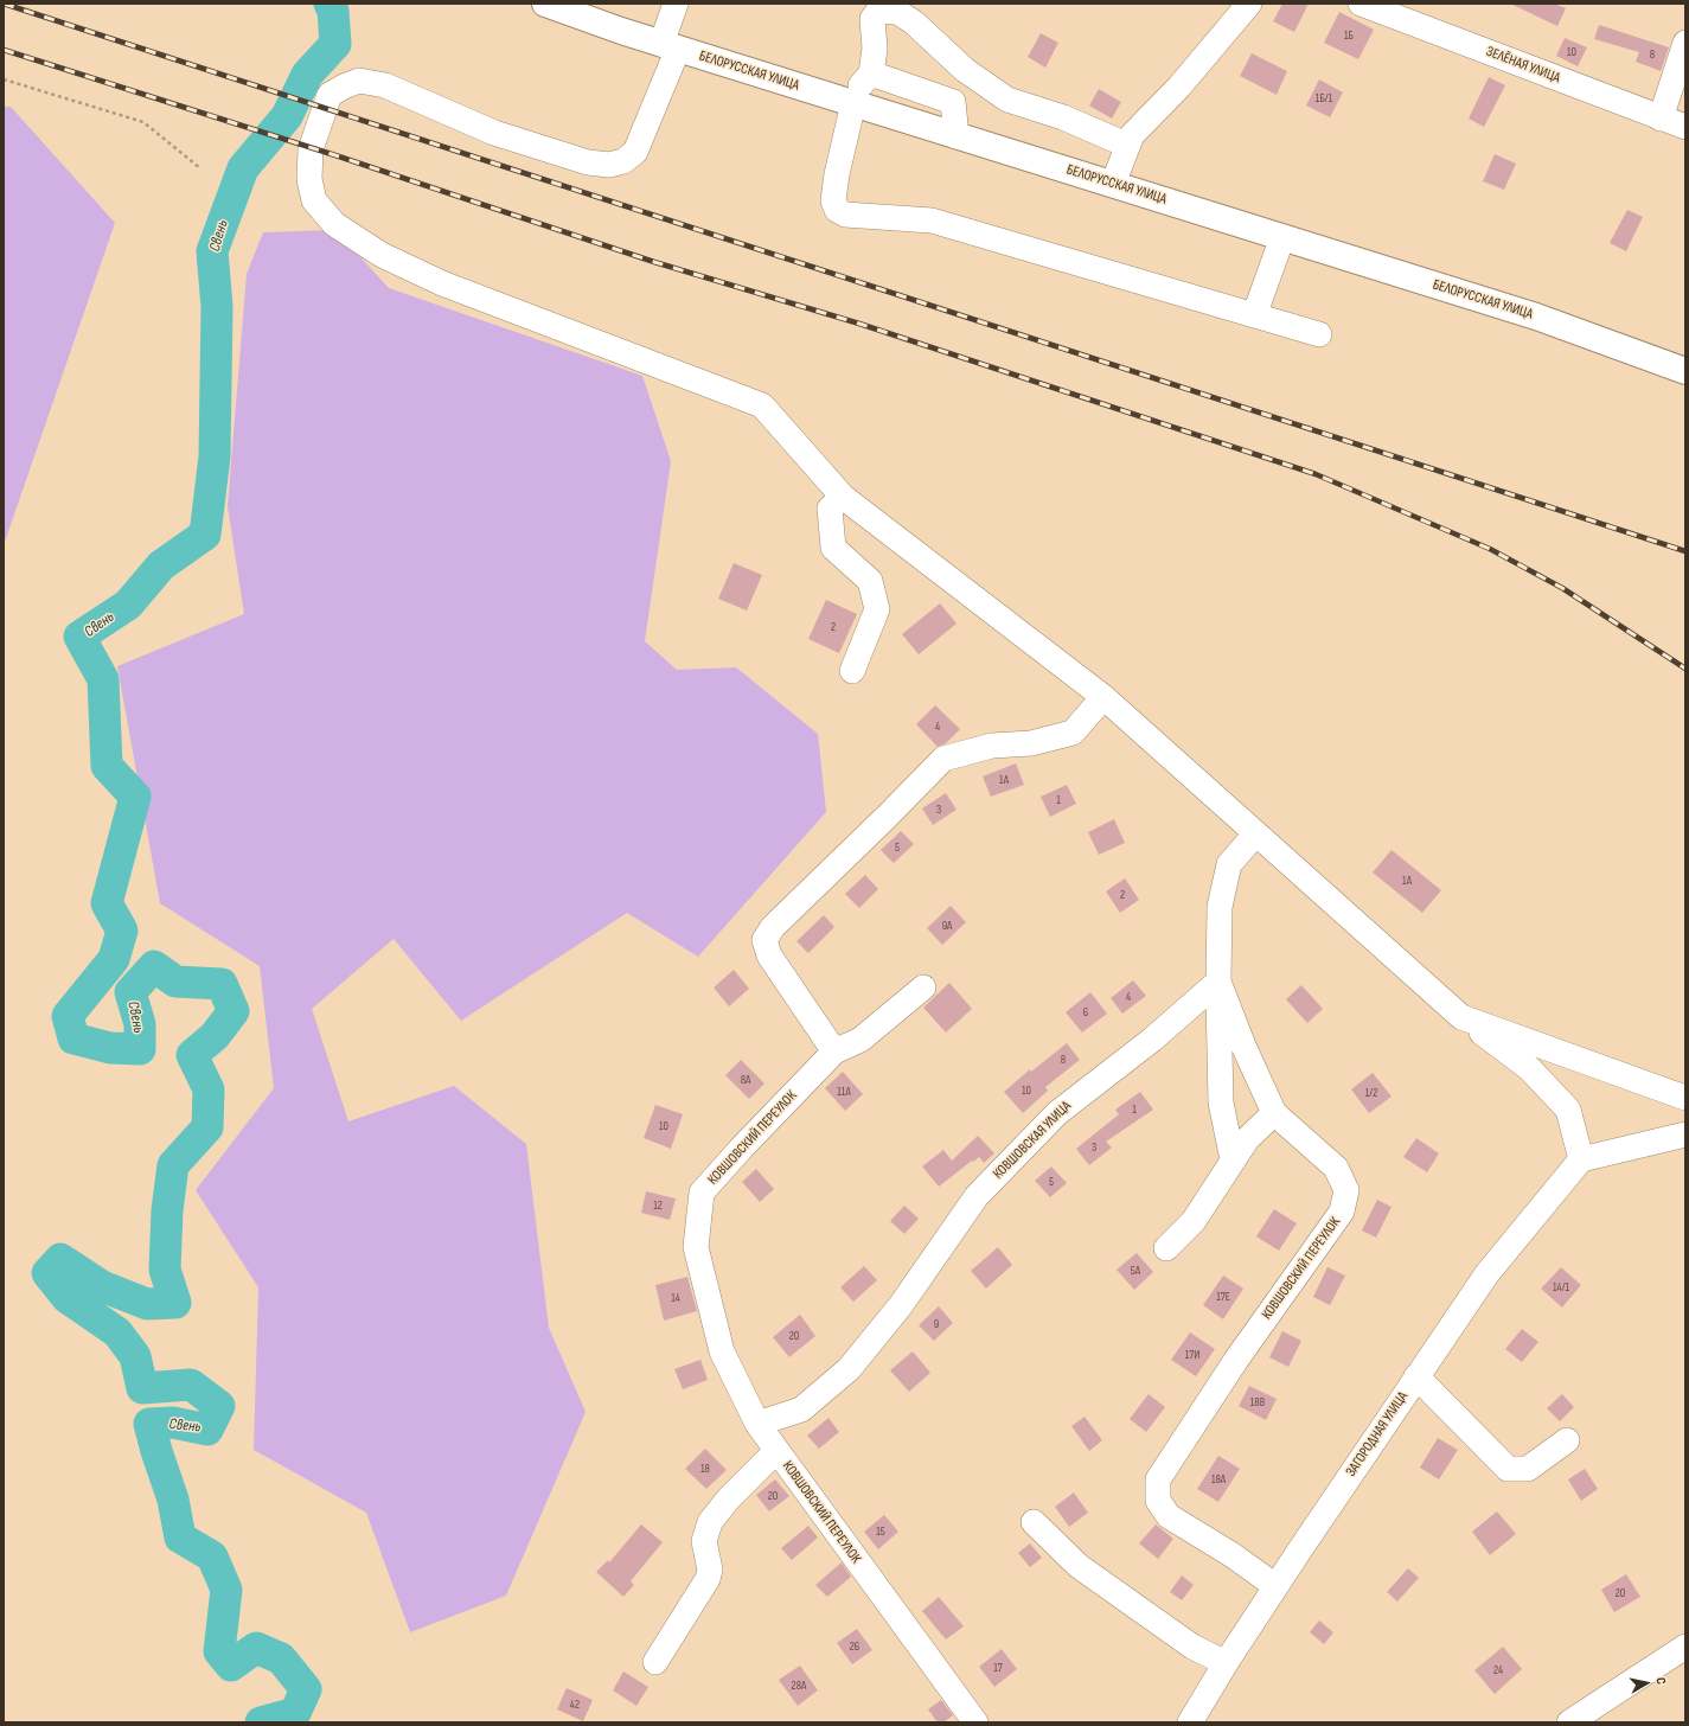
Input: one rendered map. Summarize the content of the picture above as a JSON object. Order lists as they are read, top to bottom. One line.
{"streets":{"main road":["БЕЛОРУССКАЯ УЛИЦА"],"street":["ЗЕЛЁНАЯ УЛИЦА","КОВШОВСКИЙ ПЕРЕУЛОК","КОВШОВСКАЯ УЛИЦА","ЗАГОРОДНАЯ УЛИЦА"]},"crossings":[["КОВШОВСКИЙ ПЕРЕУЛОК","КОВШОВСКАЯ УЛИЦА"],["КОВШОВСКИЙ ПЕРЕУЛОК","ЗАГОРОДНАЯ УЛИЦА"]],"water":["Свень"],"house_numbers":["1Б","10","8","1Б/1","2","4","1А","1","3","5","1А","2","9А","4","6","8","8А","10","11А","1/2","1","10","3","5","12","5А","14/1","17Е","14","9","20","17И","18В","18","18А","20","15","20","26","17","24","28А","42"],"north":"right"}
